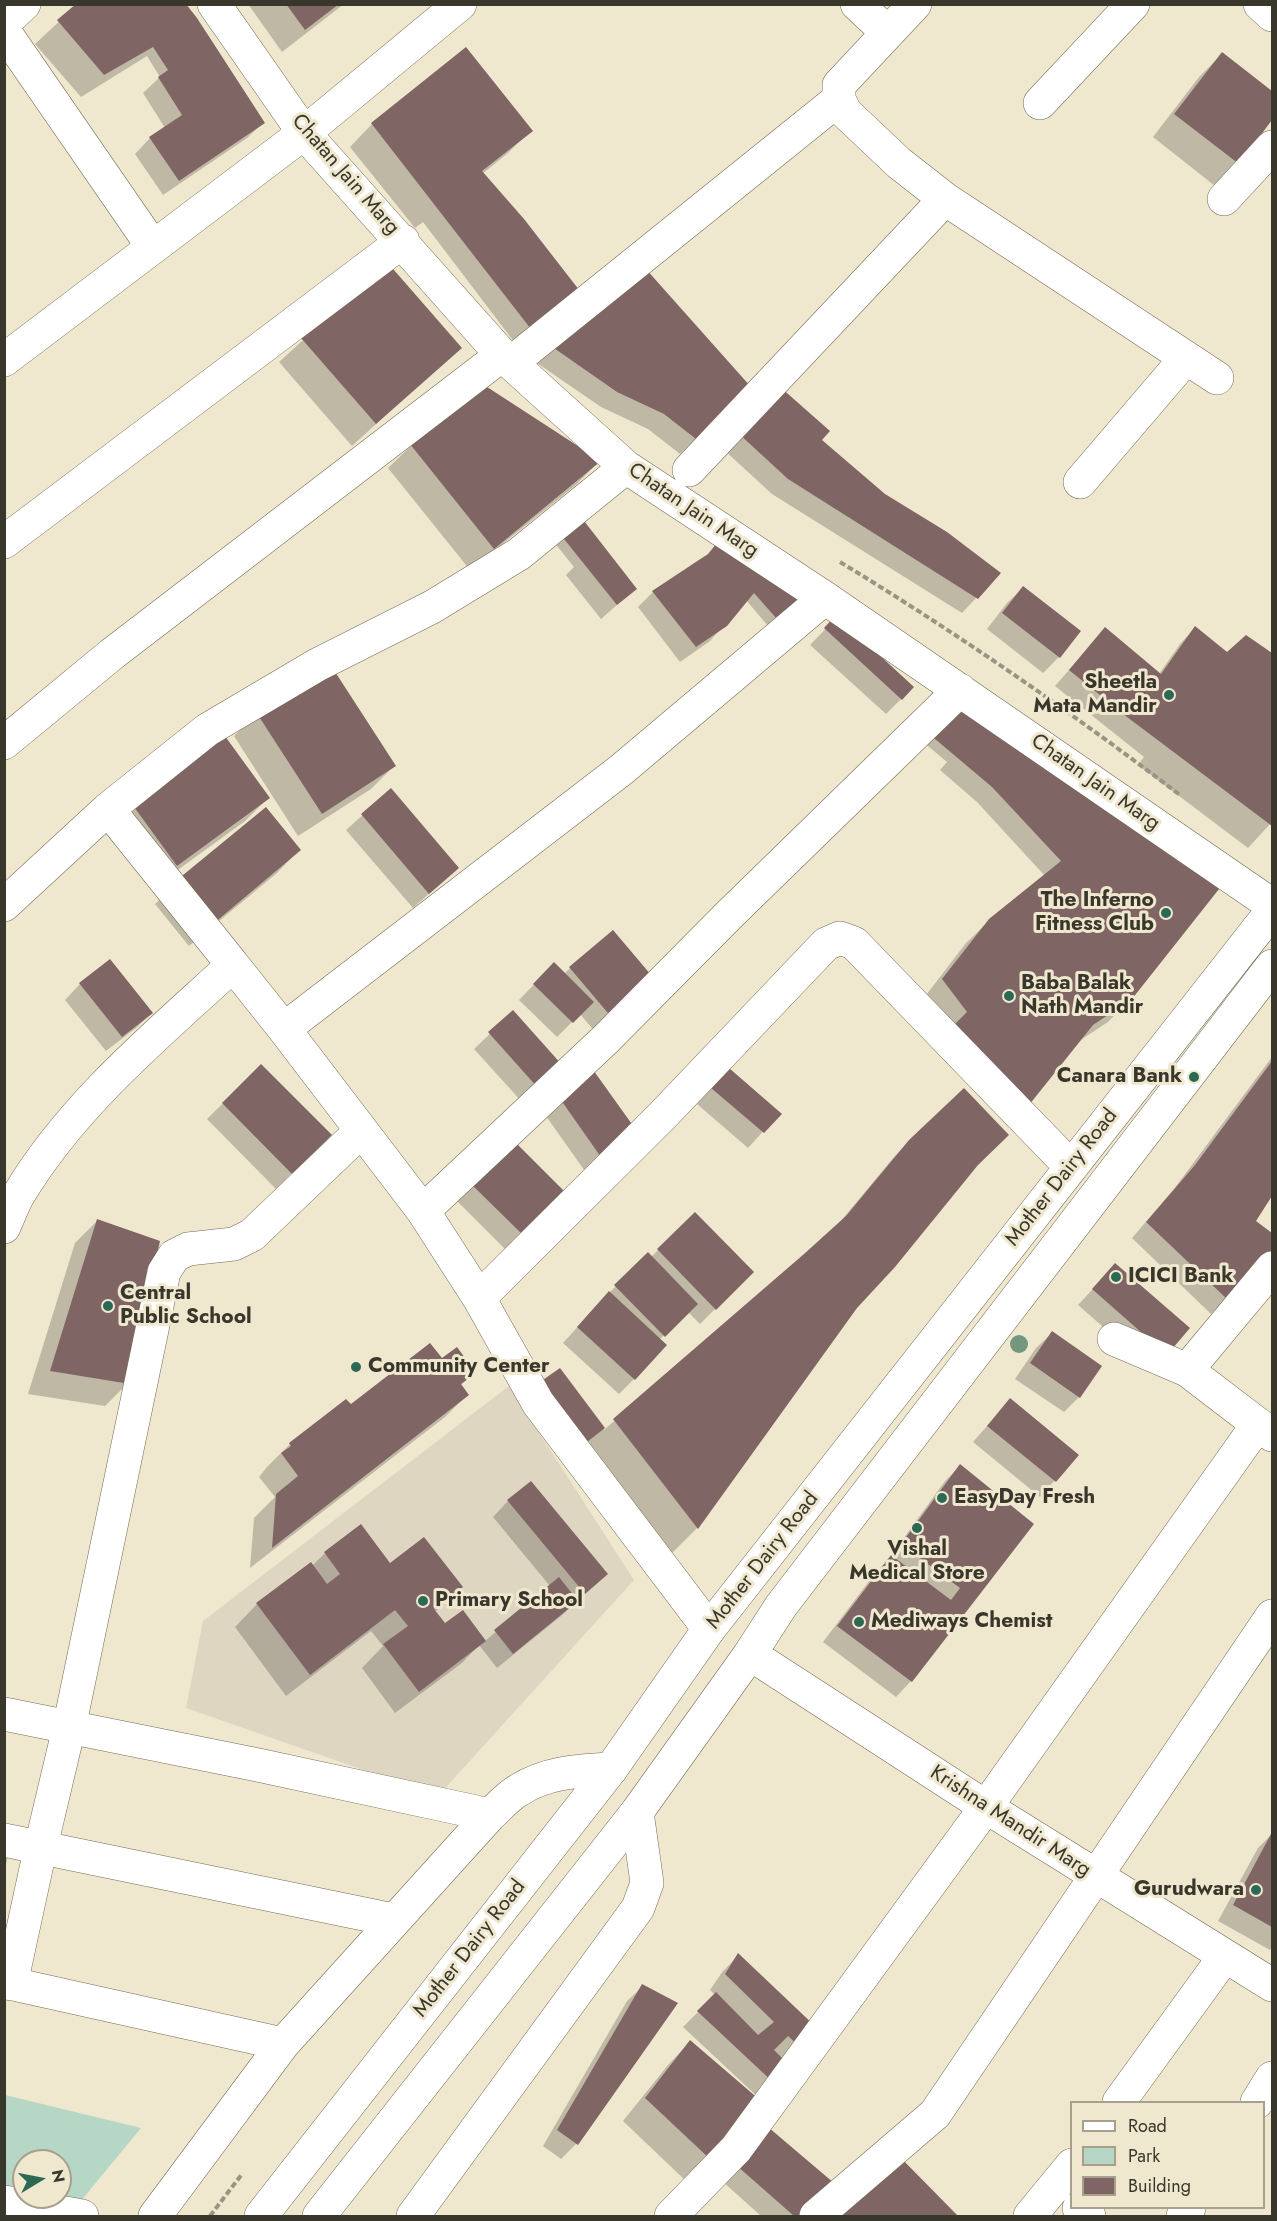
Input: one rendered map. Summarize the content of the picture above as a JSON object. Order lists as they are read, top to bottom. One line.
{"streets":{"street":["Chatan Jain Marg","Mother Dairy Road","Krishna Mandir Marg"]},"crossings":[["Mother Dairy Road","Krishna Mandir Marg"]],"places":["Sheetla Mata Mandir","The Inferno Fitness Club","Baba Balak Nath Mandir","Canara Bank","ICICI Bank","Central Public School","Community Center","EasyDay Fresh","Vishal Medical Store","Primary School","Mediways Chemist","Gurudwara"],"legend":["Road","Park","Building"],"north":"right"}
